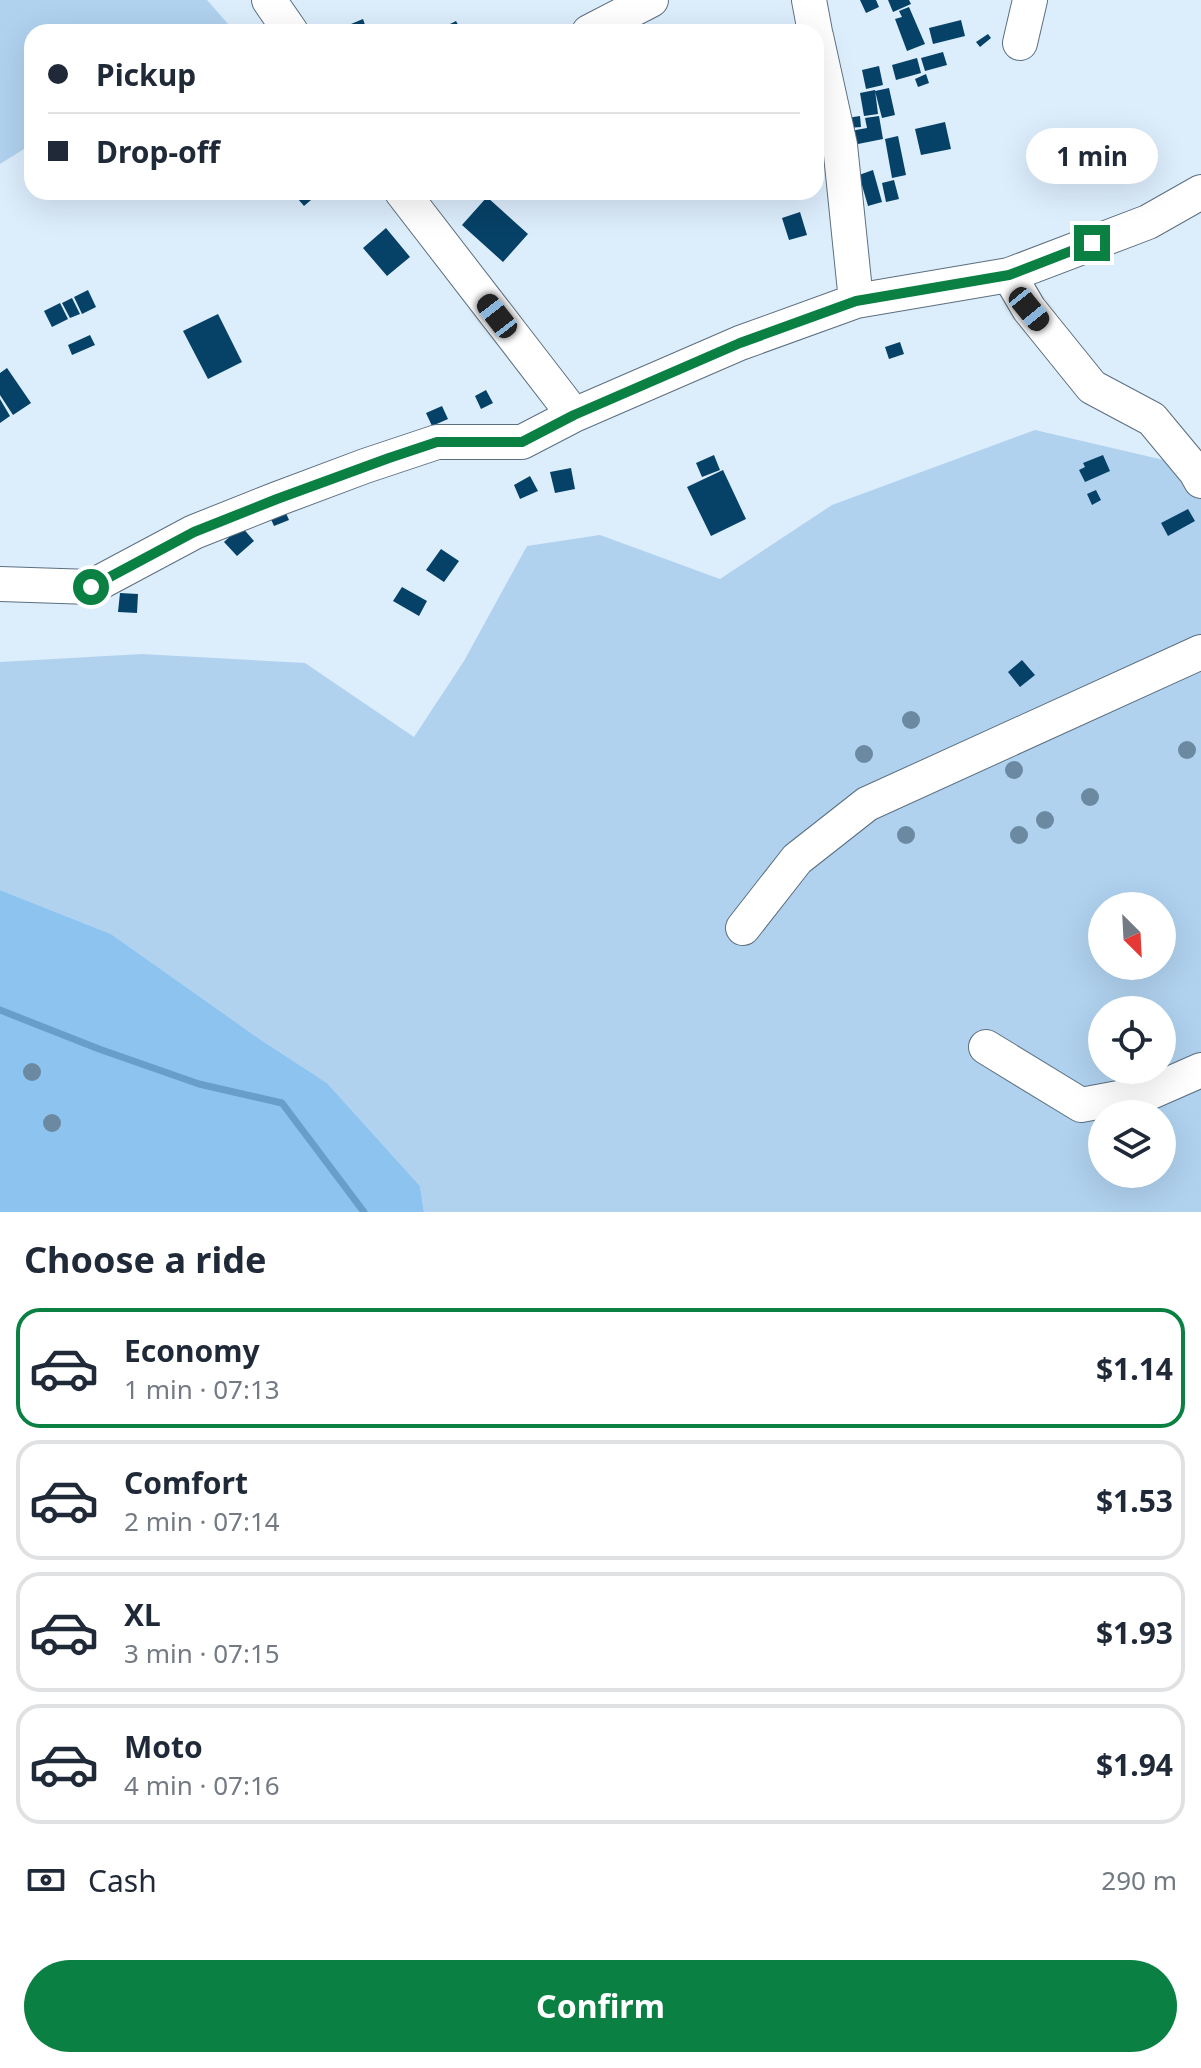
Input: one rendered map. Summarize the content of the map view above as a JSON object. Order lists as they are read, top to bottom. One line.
{"north":"bottom right","page":{"banner":["Pickup","Drop-off"],"bubble":"1 min","heading":"Choose a ride","list":[{"name":"Economy","note":"1 min · 07:13","value":"$1.14"},{"name":"Comfort","note":"2 min · 07:14","value":"$1.53"},{"name":"XL","note":"3 min · 07:15","value":"$1.93"},{"name":"Moto","note":"4 min · 07:16","value":"$1.94"}],"pay":["Cash","290 m"],"buttons":"Confirm"}}
